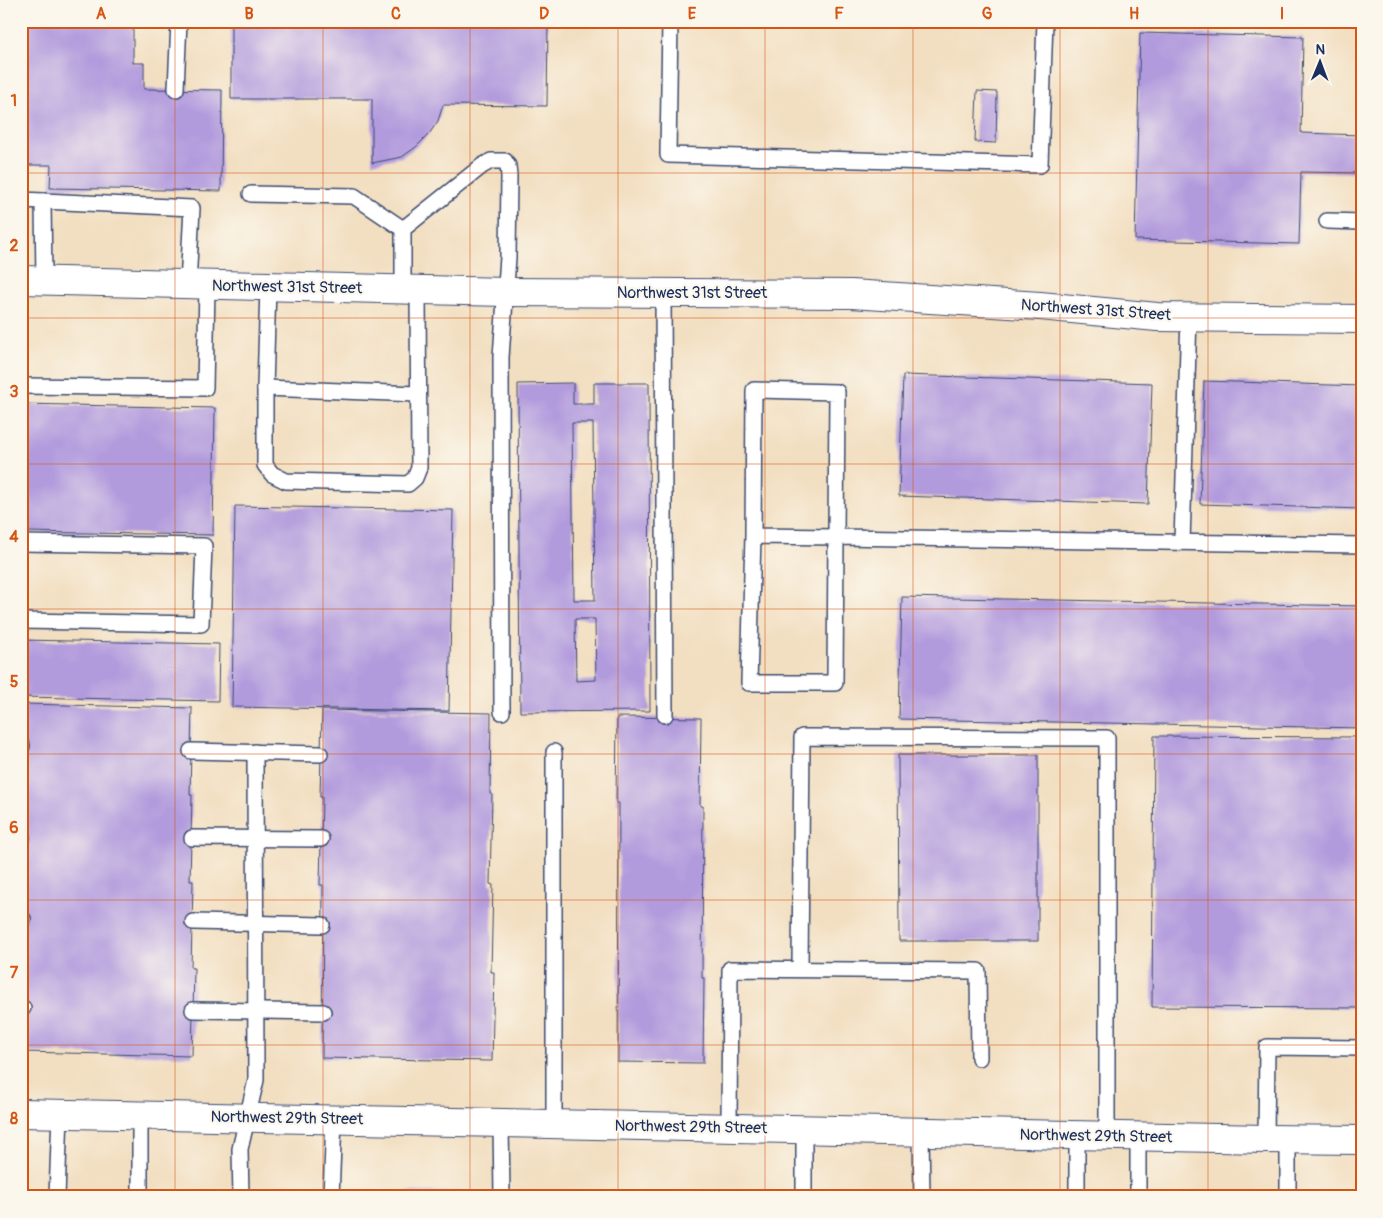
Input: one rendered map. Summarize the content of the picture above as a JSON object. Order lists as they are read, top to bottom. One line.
{"streets":{"street":["Northwest 31st Street","Northwest 29th Street"]},"north":"top","grid":{"columns":["A","B","C","D","E","F","G","H","I"],"rows":["1","2","3","4","5","6","7","8"]}}
